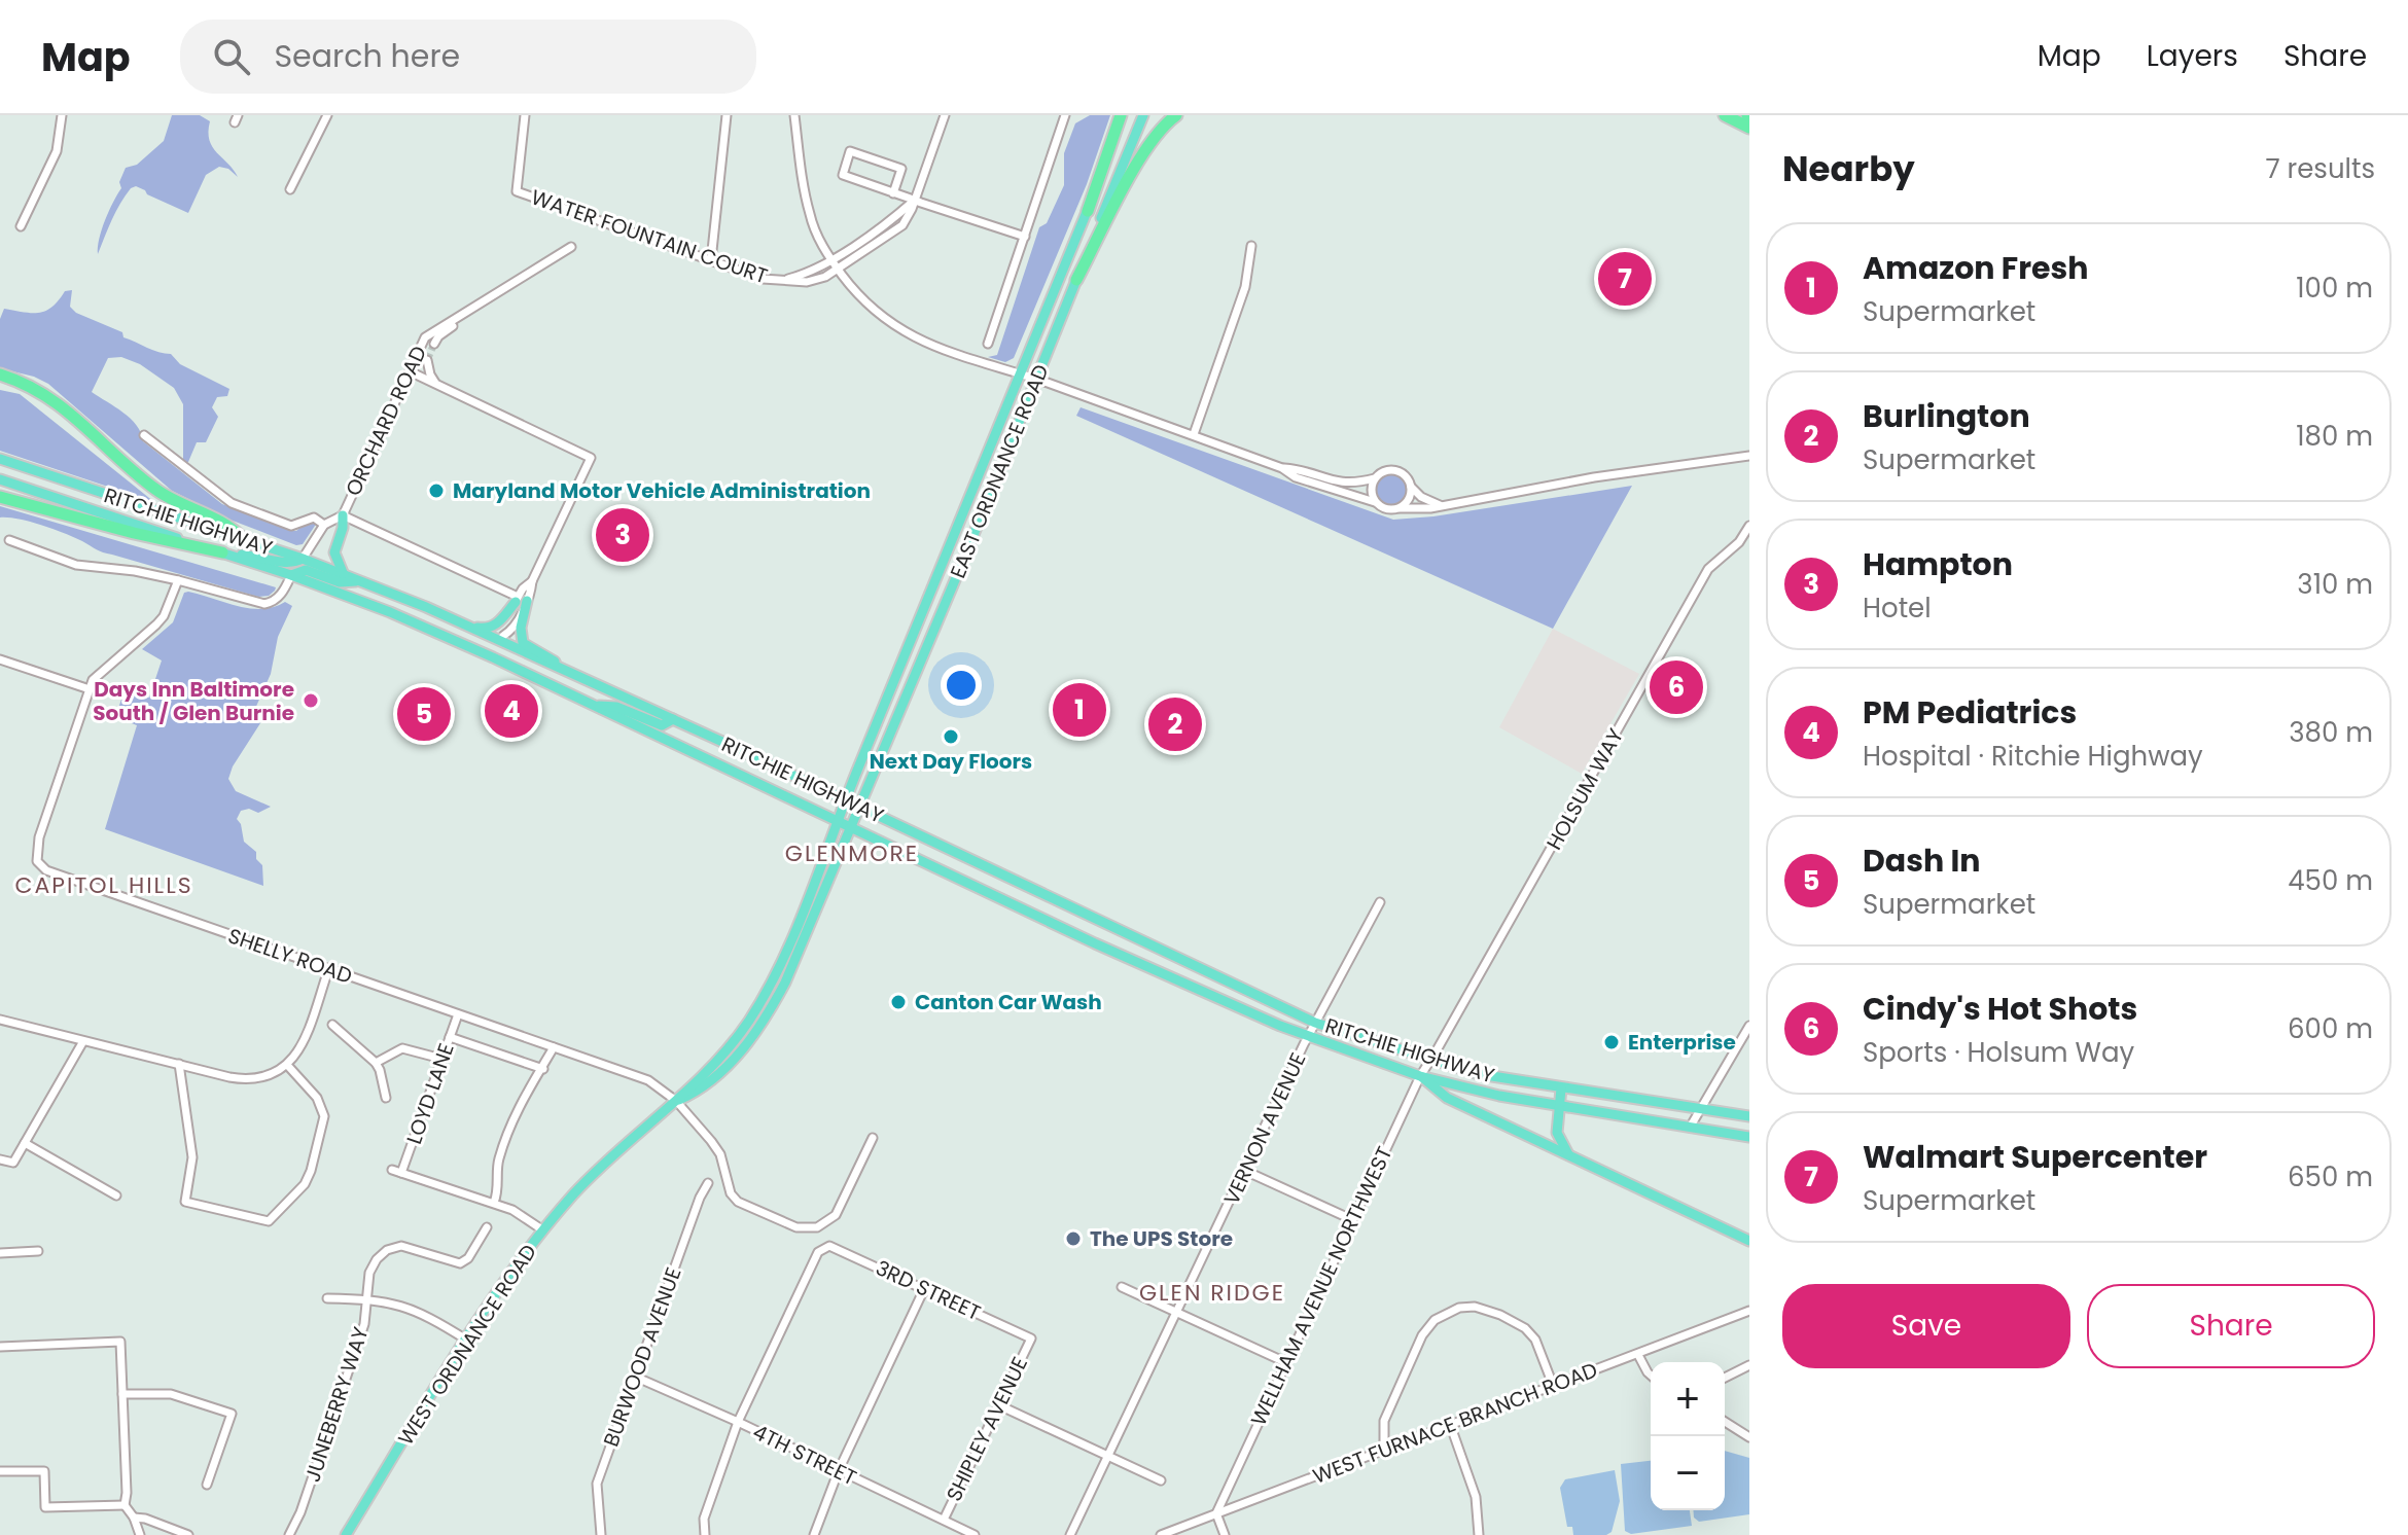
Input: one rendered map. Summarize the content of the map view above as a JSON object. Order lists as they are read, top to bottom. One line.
{"streets":{"main road":["EAST ORDNANCE ROAD","RITCHIE HIGHWAY","WEST ORDNANCE ROAD"],"street":["WATER FOUNTAIN COURT","ORCHARD ROAD","HOLSUM WAY","SHELLY ROAD","LOYD LANE","VERNON AVENUE","WELLHAM AVENUE NORTHWEST","3RD STREET","BURWOOD AVENUE","JUNEBERRY WAY","WEST FURNACE BRANCH ROAD","SHIPLEY AVENUE","4TH STREET"]},"crossings":[["EAST ORDNANCE ROAD","RITCHIE HIGHWAY"],["EAST ORDNANCE ROAD","WEST ORDNANCE ROAD"],["RITCHIE HIGHWAY","HOLSUM WAY"],["RITCHIE HIGHWAY","VERNON AVENUE"],["RITCHIE HIGHWAY","WELLHAM AVENUE NORTHWEST"],["RITCHIE HIGHWAY","WEST ORDNANCE ROAD"],["HOLSUM WAY","WELLHAM AVENUE NORTHWEST"],["SHELLY ROAD","LOYD LANE"],["SHELLY ROAD","WEST ORDNANCE ROAD"],["WELLHAM AVENUE NORTHWEST","WEST FURNACE BRANCH ROAD"],["3RD STREET","SHIPLEY AVENUE"],["3RD STREET","4TH STREET"],["BURWOOD AVENUE","4TH STREET"],["SHIPLEY AVENUE","4TH STREET"]],"districts":["GLENMORE","CAPITOL HILLS","GLEN RIDGE"],"places":["Maryland Motor Vehicle Administration","Days Inn Baltimore South / Glen Burnie","Next Day Floors","Canton Car Wash","Enterprise","The UPS Store"],"page":{"header":"Map","search":"Search here","nav":["Map","Layers","Share"],"heading":["Nearby","7 results"],"list":[{"mark":"1","name":"Amazon Fresh","note":"Supermarket","value":"100 m"},{"mark":"2","name":"Burlington","note":"Supermarket","value":"180 m"},{"mark":"3","name":"Hampton","note":"Hotel","value":"310 m"},{"mark":"4","name":"PM Pediatrics","note":"Hospital · Ritchie Highway","value":"380 m"},{"mark":"5","name":"Dash In","note":"Supermarket","value":"450 m"},{"mark":"6","name":"Cindy's Hot Shots","note":"Sports · Holsum Way","value":"600 m"},{"mark":"7","name":"Walmart Supercenter","note":"Supermarket","value":"650 m"}],"pins":["7","3","6","1","4","5","2"],"buttons":["Save","Share"],"map_buttons":["+","−"]}}
